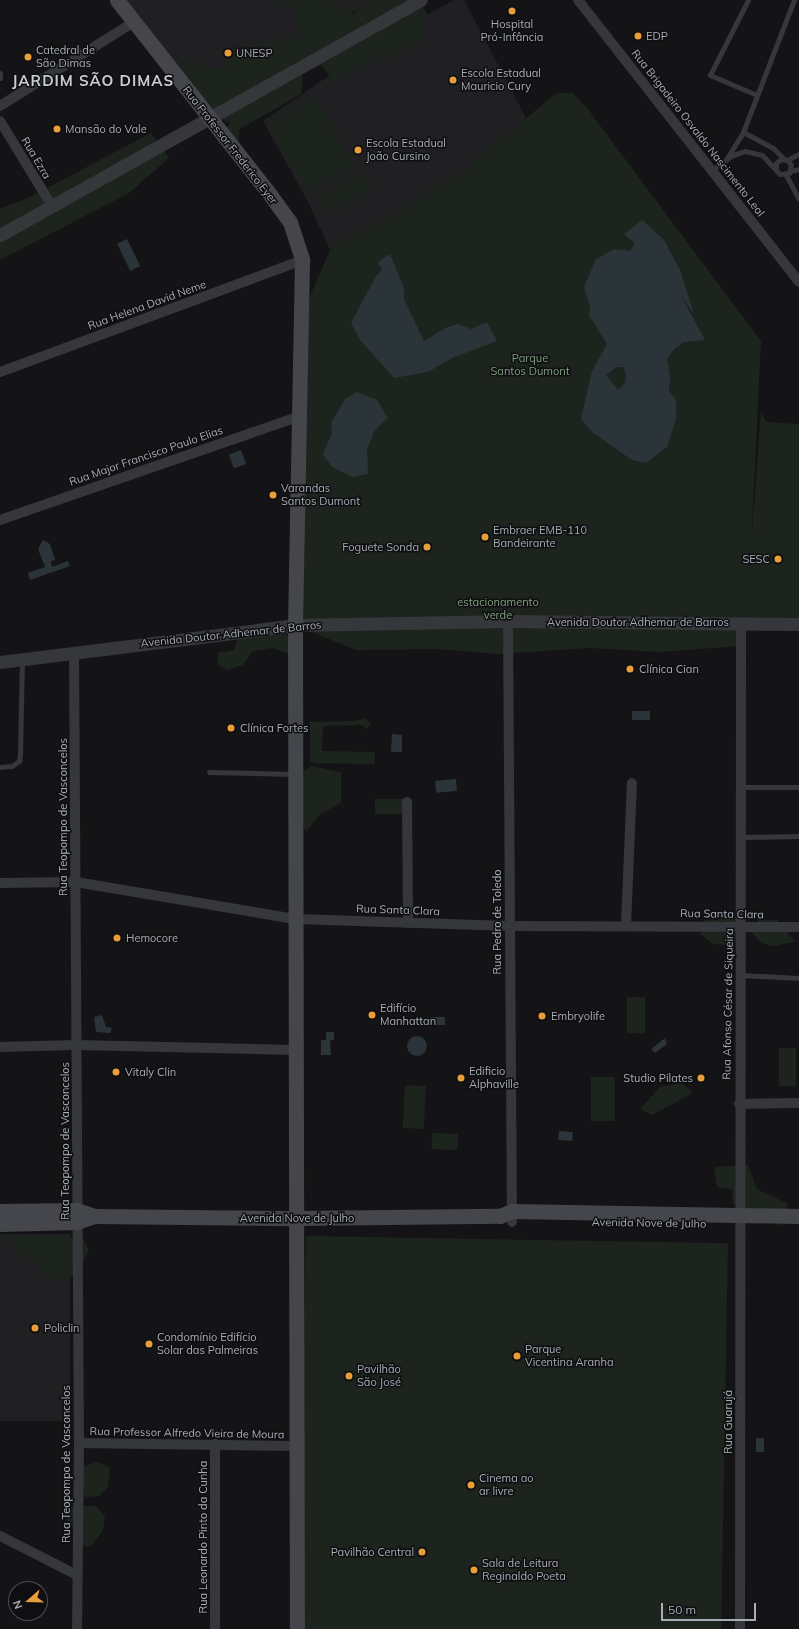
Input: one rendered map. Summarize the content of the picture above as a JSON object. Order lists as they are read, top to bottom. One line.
{"streets":{"main road":["Rua Professor Frederico Eyer","Avenida Nove de Julho"],"street":["Rua Brigadeiro Osvaldo Nascimento Leal","Rua Ezra","Rua Helena David Neme","Rua Major Francisco Paulo Elias","Avenida Doutor Adhemar de Barros","Rua Teopompo de Vasconcelos","Rua Santa Clara","Rua Pedro de Toledo","Rua Afonso César de Siqueira","Rua Guarujá","Rua Professor Alfredo Vieira de Moura","Rua Leonardo Pinto da Cunha"]},"crossings":[["Rua Professor Frederico Eyer","Rua Helena David Neme"],["Rua Professor Frederico Eyer","Rua Major Francisco Paulo Elias"],["Rua Professor Frederico Eyer","Avenida Doutor Adhemar de Barros"],["Rua Professor Frederico Eyer","Rua Santa Clara"],["Rua Professor Frederico Eyer","Avenida Nove de Julho"],["Rua Professor Frederico Eyer","Rua Professor Alfredo Vieira de Moura"],["Avenida Doutor Adhemar de Barros","Rua Teopompo de Vasconcelos"],["Avenida Doutor Adhemar de Barros","Rua Pedro de Toledo"],["Avenida Doutor Adhemar de Barros","Rua Afonso César de Siqueira"],["Rua Teopompo de Vasconcelos","Rua Santa Clara"],["Rua Teopompo de Vasconcelos","Avenida Nove de Julho"],["Rua Teopompo de Vasconcelos","Rua Professor Alfredo Vieira de Moura"],["Rua Santa Clara","Rua Pedro de Toledo"],["Rua Santa Clara","Rua Afonso César de Siqueira"],["Rua Pedro de Toledo","Avenida Nove de Julho"],["Rua Afonso César de Siqueira","Avenida Nove de Julho"],["Rua Afonso César de Siqueira","Rua Guarujá"],["Avenida Nove de Julho","Rua Guarujá"],["Rua Professor Alfredo Vieira de Moura","Rua Leonardo Pinto da Cunha"]],"districts":["JARDIM SÃO DIMAS"],"parks":["Parque Santos Dumont","estacionamento verde"],"places":["Hospital Pró-Infância","EDP","UNESP","Catedral de São Dimas","Escola Estadual Mauricio Cury","Mansão do Vale","Escola Estadual João Cursino","Varandas Santos Dumont","Embraer EMB-110 Bandeirante","Foguete Sonda","SESC","Clínica Cian","Clínica Fortes","Hemocore","Edifício Manhattan","Embryolife","Vitaly Clin","Edificio Alphaville","Studio Pilates","Policlin","Condomínio Edifício Solar das Palmeiras","Parque Vicentina Aranha","Pavilhão São José","Cinema ao ar livre","Pavilhão Central","Sala de Leitura Reginaldo Poeta"],"scale_bar":"50 m","north":"left"}
